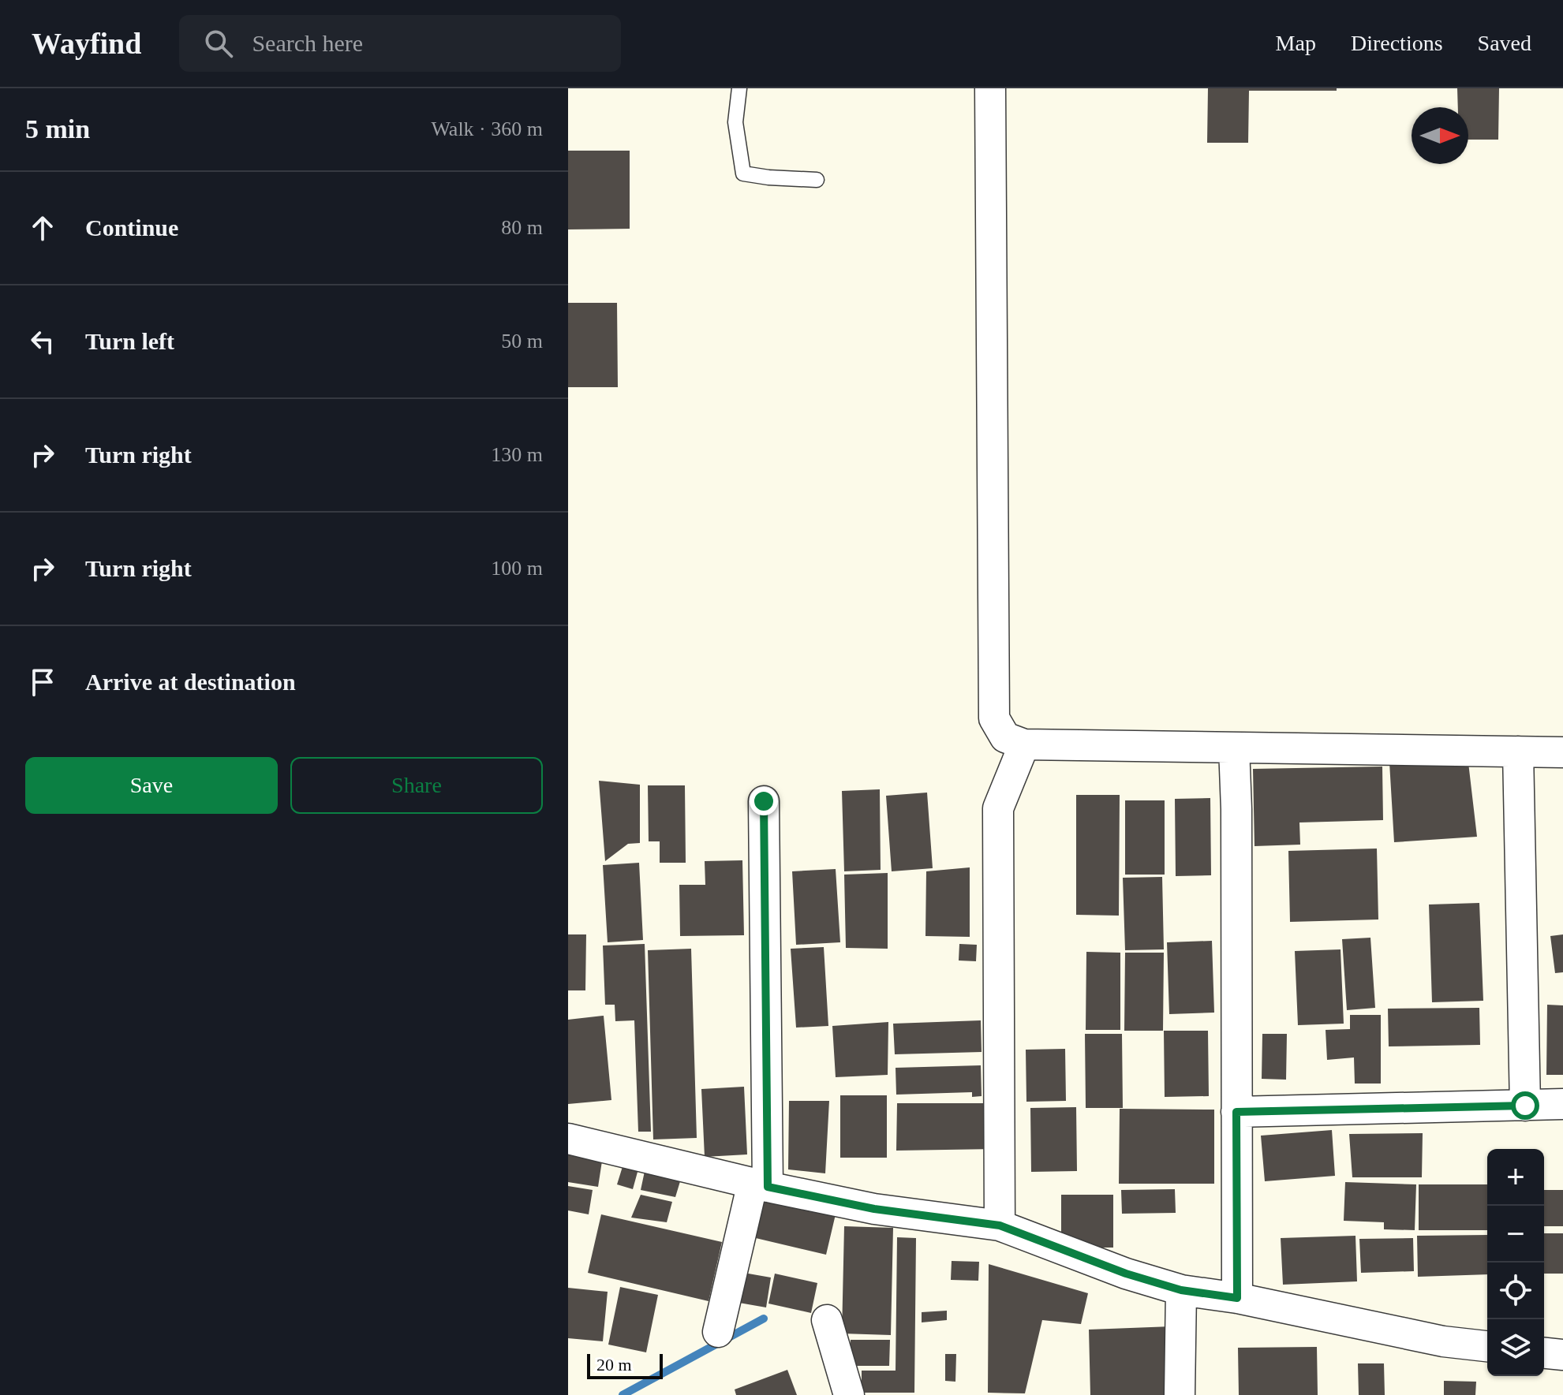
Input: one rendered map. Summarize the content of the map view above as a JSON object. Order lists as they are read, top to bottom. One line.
{"scale_bar":"20 m","north":"right","page":{"header":"Wayfind","search":"Search here","nav":["Map","Directions","Saved"],"heading":["5 min","Walk · 360 m"],"list":[["Continue","80 m"],["Turn left","50 m"],["Turn right","130 m"],["Turn right","100 m"],"Arrive at destination"],"buttons":["Save","Share"],"map_buttons":["+","−"],"scale":"20 m"}}
